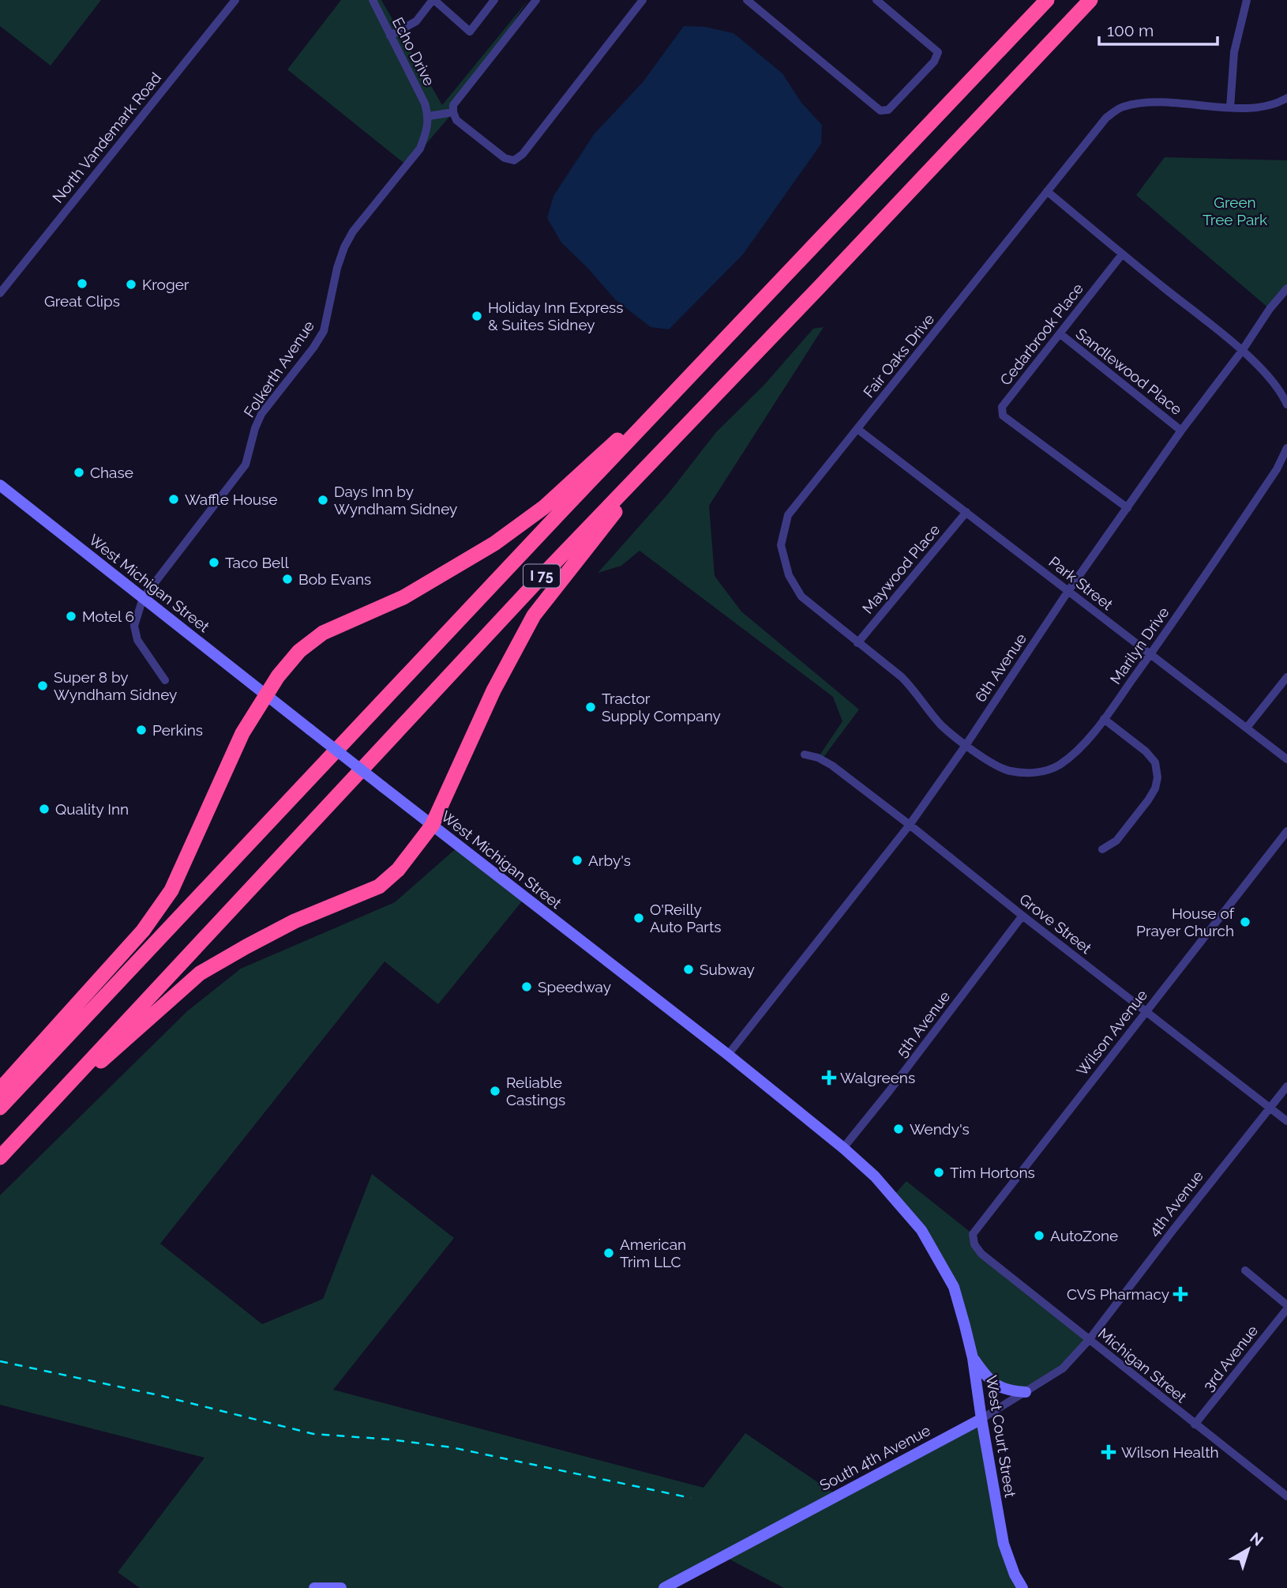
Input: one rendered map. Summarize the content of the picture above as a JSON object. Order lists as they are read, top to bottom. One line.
{"streets":{"highway":["I 75"],"main road":["West Michigan Street","West Court Street","South 4th Avenue"],"street":["Echo Drive","North Vandemark Road","Cedarbrook Place","Fair Oaks Drive","Folkerth Avenue","Sandlewood Place","Maywood Place","Park Street","Marilyn Drive","6th Avenue","Grove Street","5th Avenue","Wilson Avenue","4th Avenue","3rd Avenue","Michigan Street"]},"crossings":[["Echo Drive","Folkerth Avenue"],["Cedarbrook Place","Sandlewood Place"],["Cedarbrook Place","6th Avenue"],["Fair Oaks Drive","Maywood Place"],["Fair Oaks Drive","Park Street"],["Fair Oaks Drive","Marilyn Drive"],["Fair Oaks Drive","6th Avenue"],["Folkerth Avenue","West Michigan Street"],["Sandlewood Place","6th Avenue"],["Maywood Place","Park Street"],["West Michigan Street","6th Avenue"],["West Michigan Street","5th Avenue"],["West Michigan Street","West Court Street"],["Park Street","Marilyn Drive"],["Park Street","6th Avenue"],["Marilyn Drive","6th Avenue"],["6th Avenue","Grove Street"],["Grove Street","5th Avenue"],["Grove Street","Wilson Avenue"],["Grove Street","4th Avenue"],["Wilson Avenue","Michigan Street"],["4th Avenue","Michigan Street"],["4th Avenue","South 4th Avenue"],["3rd Avenue","Michigan Street"],["Michigan Street","South 4th Avenue"],["West Court Street","South 4th Avenue"]],"parks":["Green Tree Park"],"places":{"other":["Great Clips","Kroger","Holiday Inn Express & Suites Sidney","Chase","Waffle House","Days Inn by Wyndham Sidney","Taco Bell","Bob Evans","Motel 6","Super 8 by Wyndham Sidney","Tractor Supply Company","Perkins","Quality Inn","Arby's","O'Reilly Auto Parts","House of Prayer Church","Subway","Speedway","Reliable Castings","Wendy's","Tim Hortons","AutoZone","American Trim LLC"],"health":["Walgreens","CVS Pharmacy","Wilson Health"]},"scale_bar":"100 m","north":"top right"}
